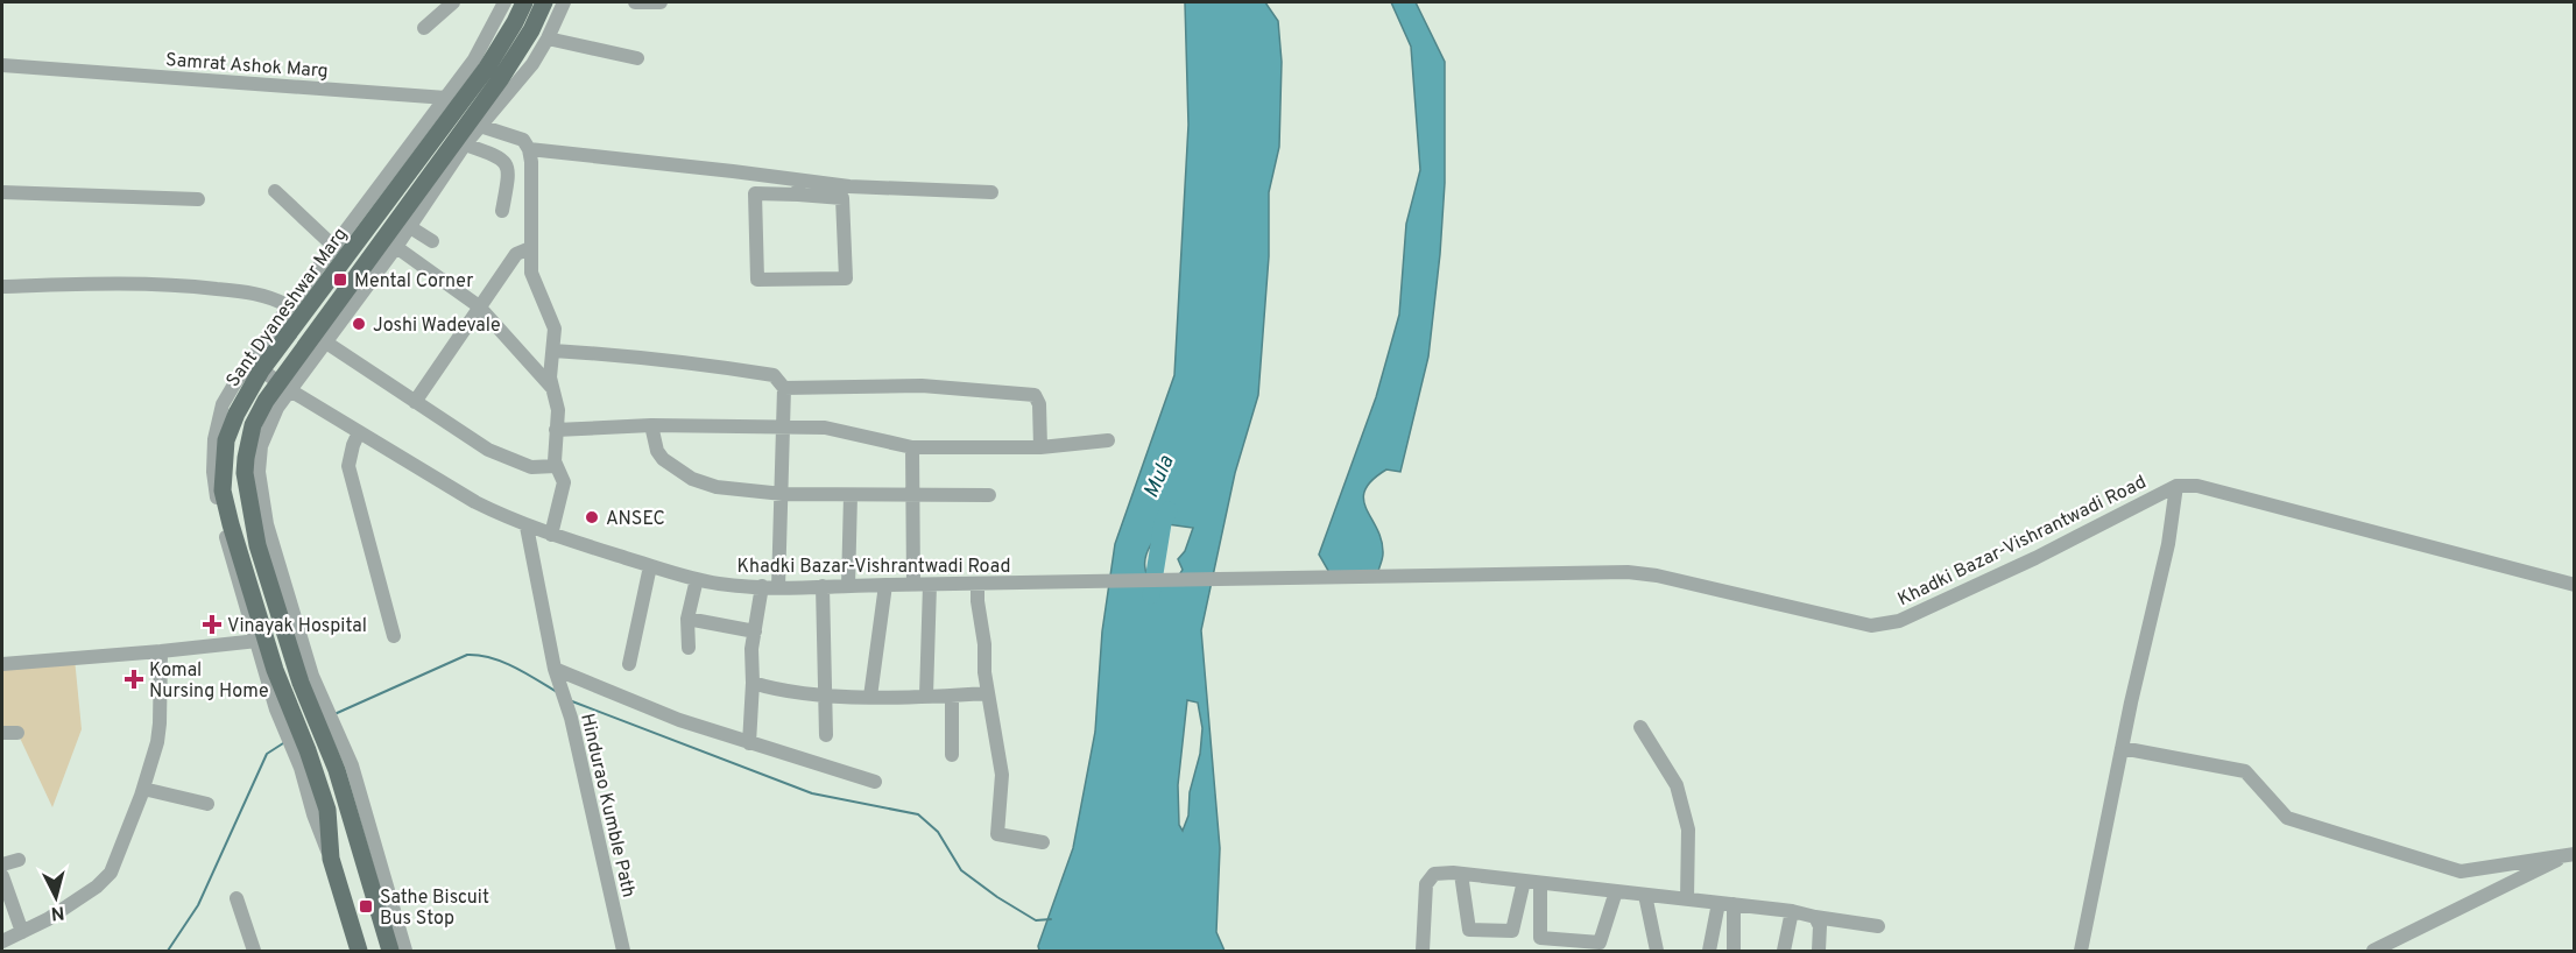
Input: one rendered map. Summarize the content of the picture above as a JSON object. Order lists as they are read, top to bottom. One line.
{"streets":{"main road":["Sant Dyaneshwar Marg"],"street":["Samrat Ashok Marg","Khadki Bazar-Vishrantwadi Road","Hindurao Kumble Path"]},"crossings":[["Samrat Ashok Marg","Sant Dyaneshwar Marg"],["Sant Dyaneshwar Marg","Khadki Bazar-Vishrantwadi Road"],["Khadki Bazar-Vishrantwadi Road","Hindurao Kumble Path"]],"water":["Mula"],"places":{"transit":["Mental Corner","Sathe Biscuit Bus Stop"],"other":["Joshi Wadevale","ANSEC"],"health":["Vinayak Hospital","Komal Nursing Home"]},"north":"bottom"}
